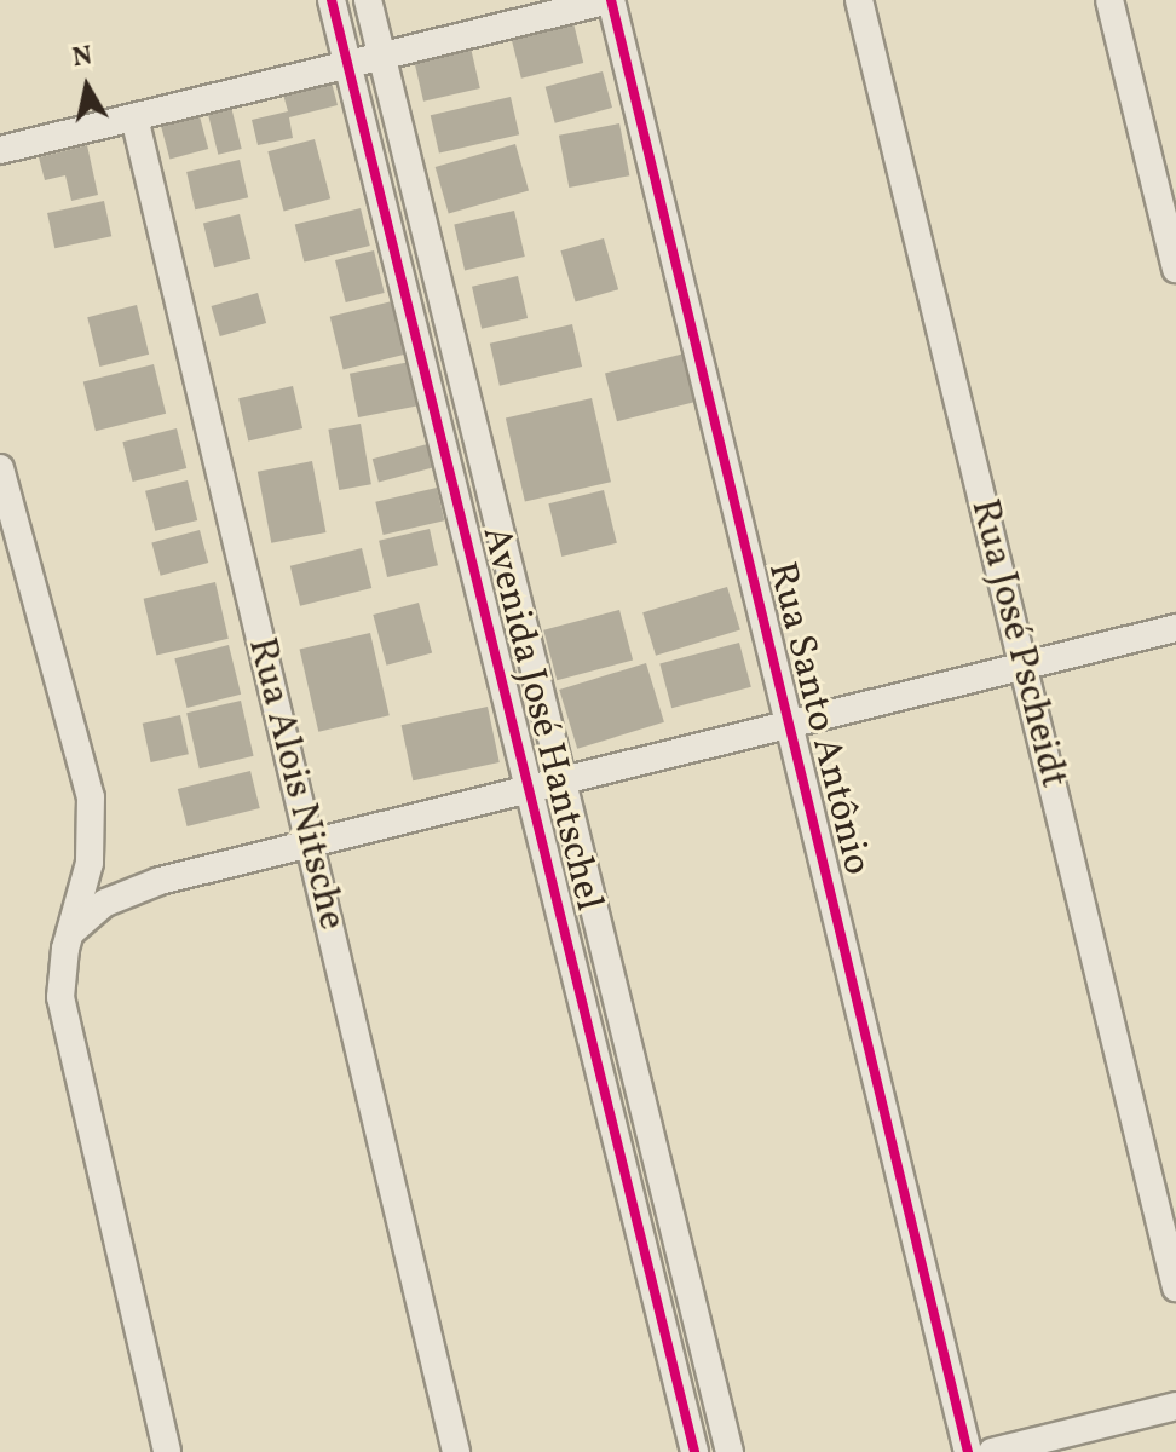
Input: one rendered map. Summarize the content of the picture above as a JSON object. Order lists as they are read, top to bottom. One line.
{"streets":{"street":["Rua José Pscheidt","Avenida José Hantschel","Rua Santo Antônio","Rua Alois Nitsche"]},"north":"top"}
